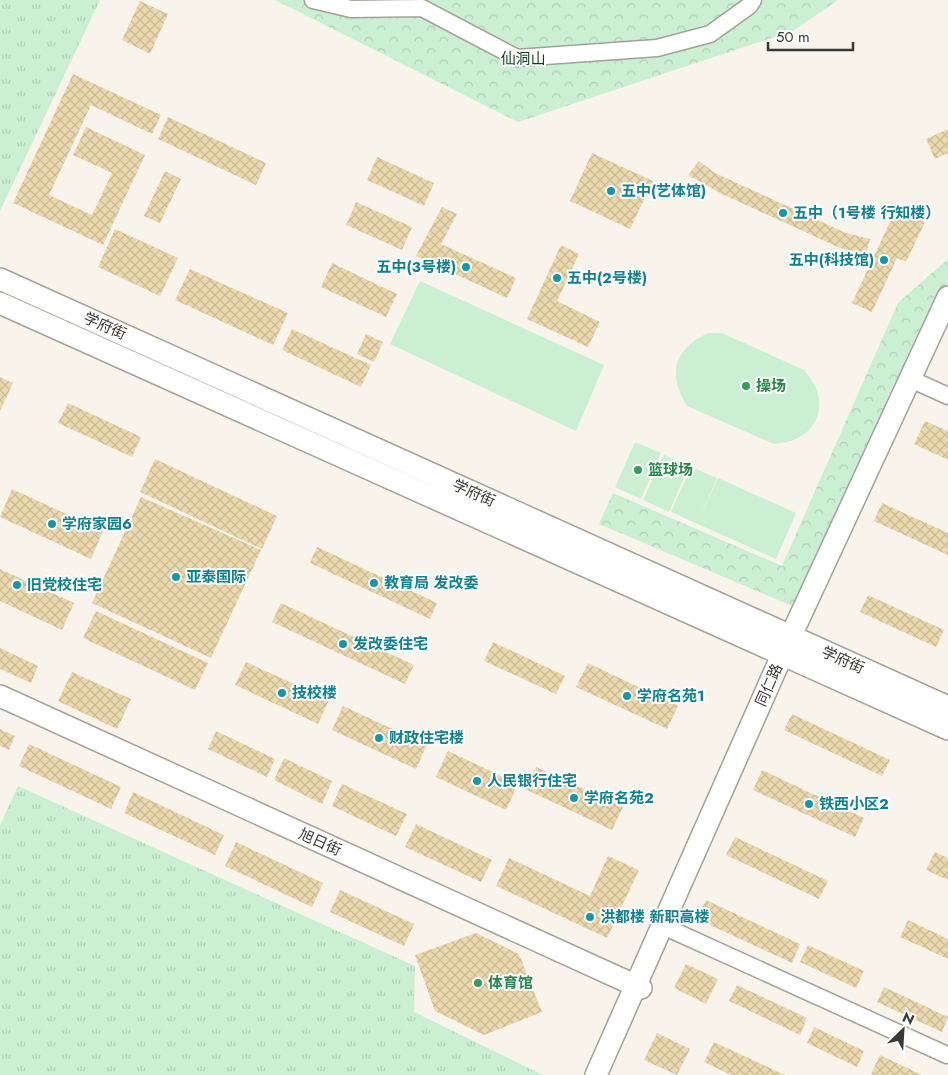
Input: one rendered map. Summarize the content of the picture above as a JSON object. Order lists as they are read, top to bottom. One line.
{"streets":{"main road":["学府街","同仁路","旭日街"]},"crossings":[["学府街","同仁路"],["同仁路","旭日街"]],"parks":["仙洞山"],"places":["五中(艺体馆)","五中（1号楼 行知楼）","五中(科技馆)","五中(3号楼)","五中(2号楼)","操场","篮球场","学府家园6","亚泰国际","教育局 发改委","旧党校住宅","发改委住宅","技校楼","学府名苑1","财政住宅楼","人民银行住宅","学府名苑2","铁西小区2","洪都楼 新职高楼","体育馆"],"scale_bar":"50 m","north":"top right"}
